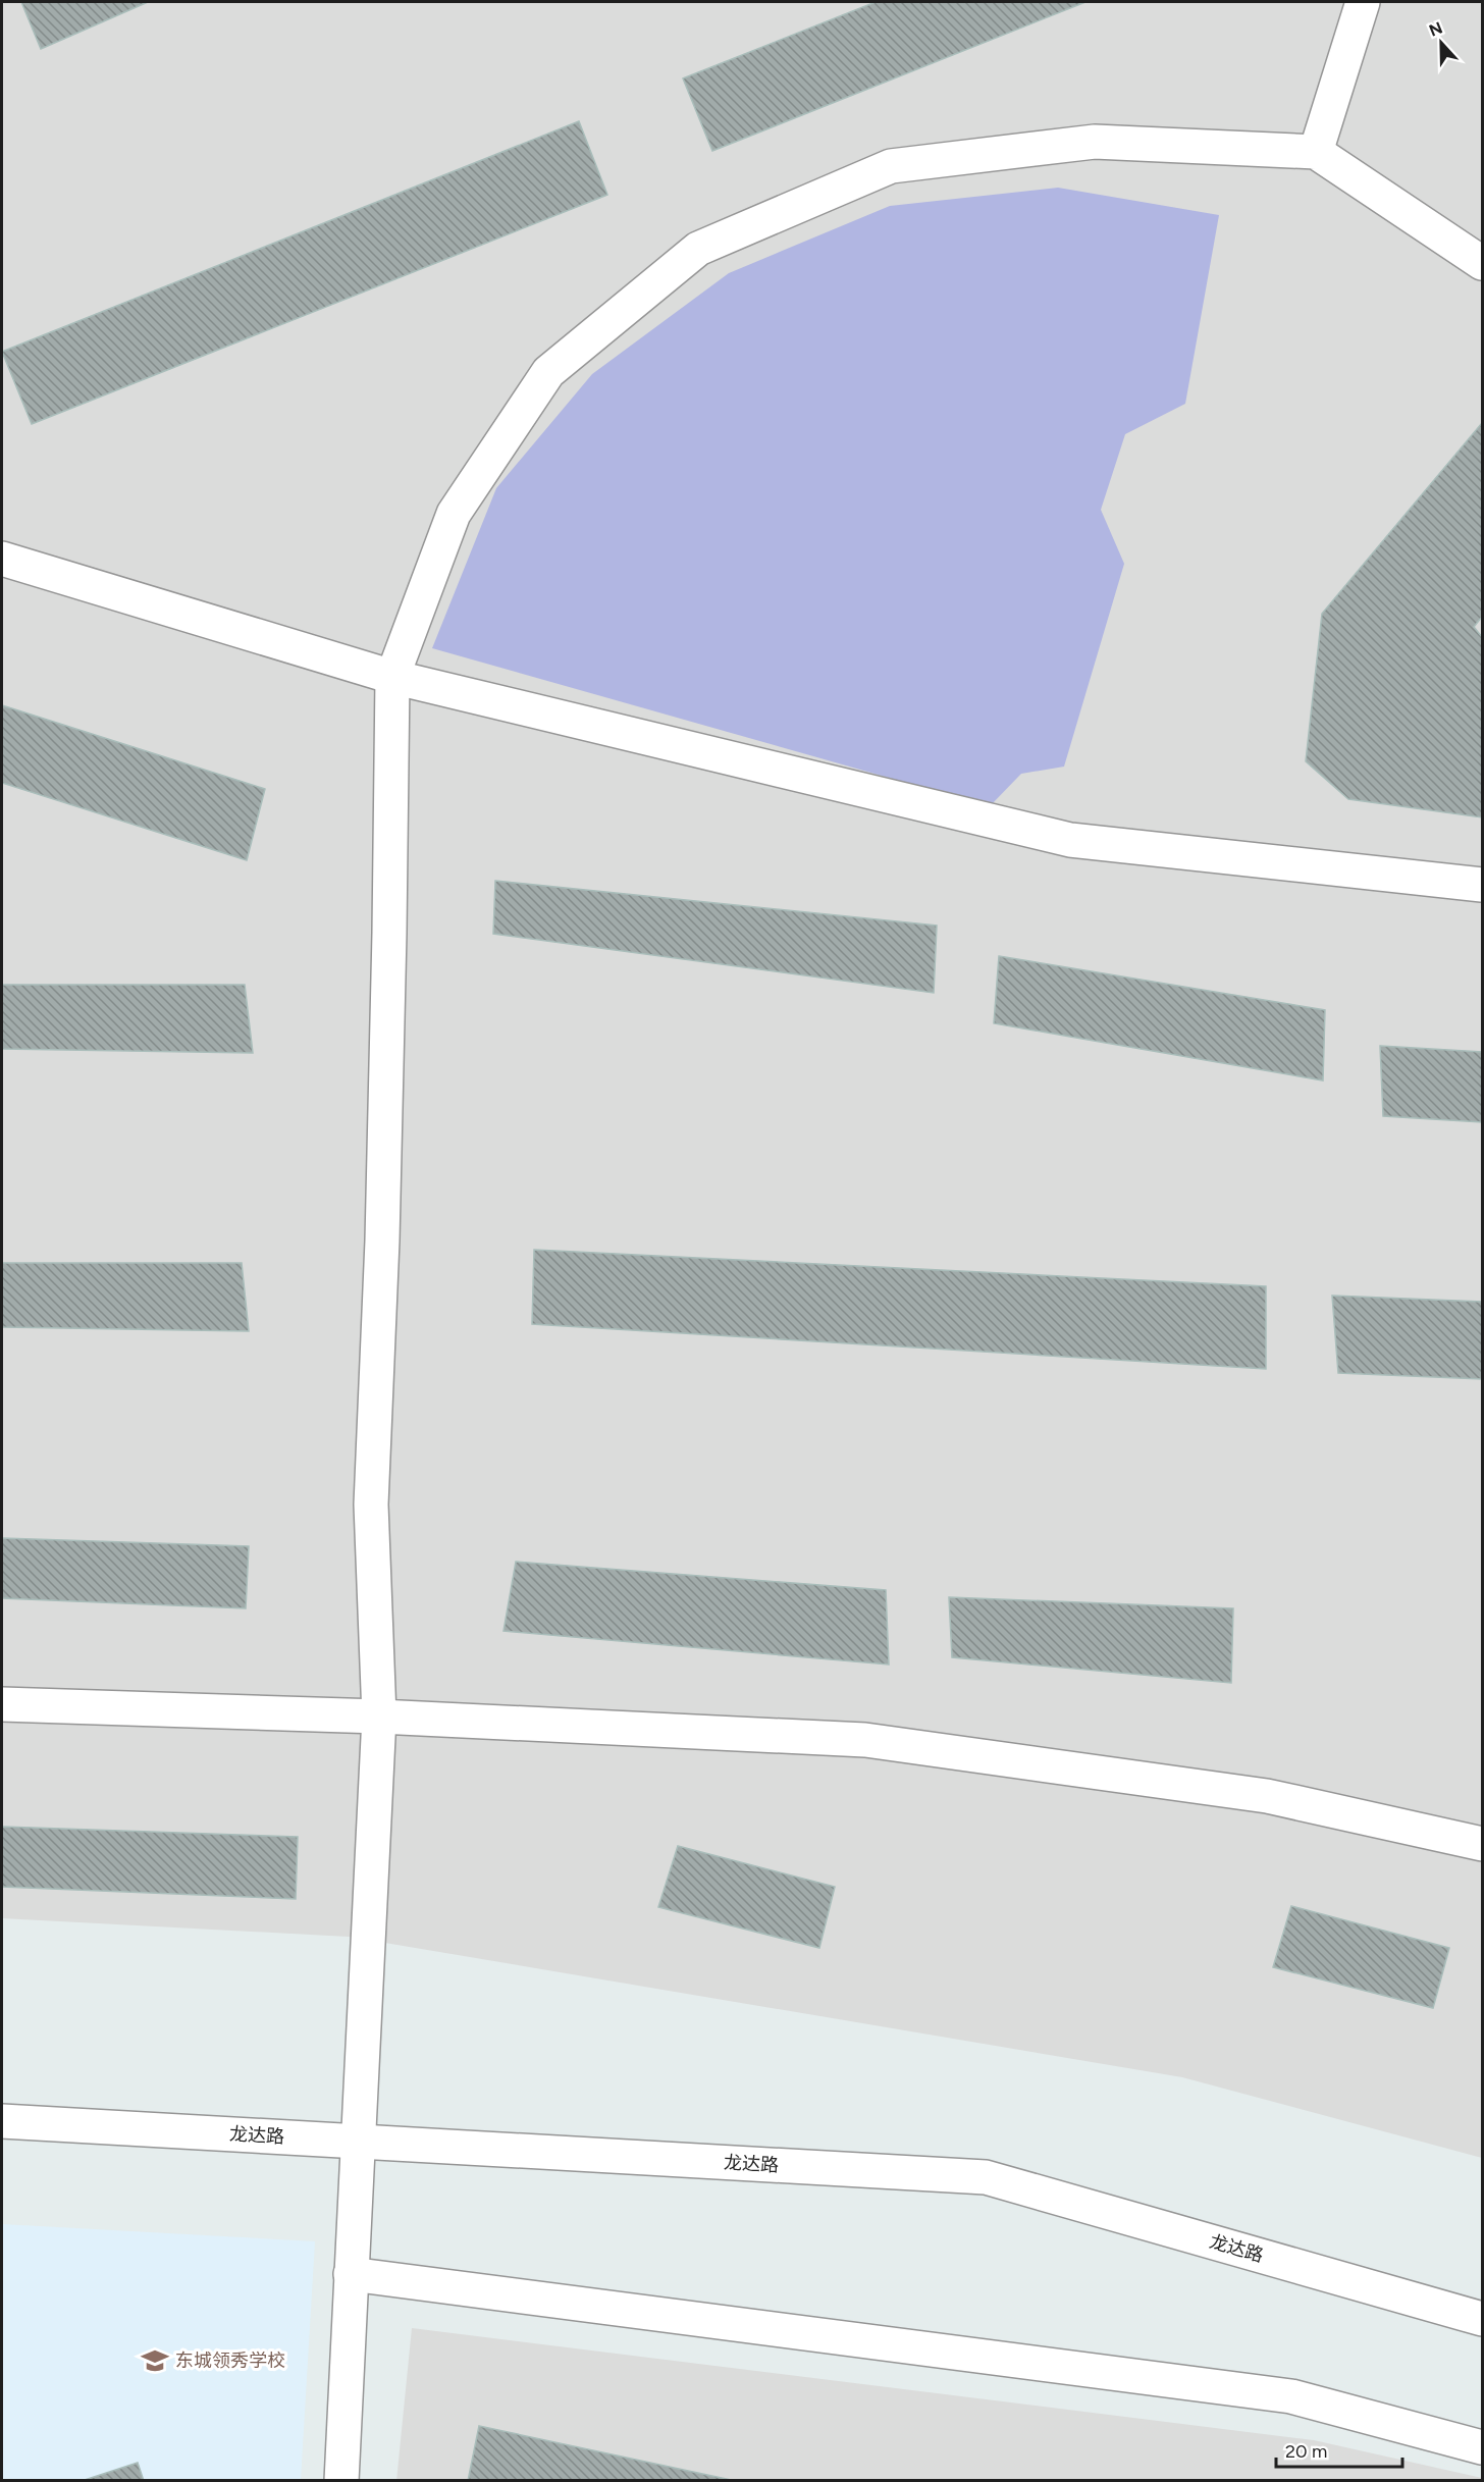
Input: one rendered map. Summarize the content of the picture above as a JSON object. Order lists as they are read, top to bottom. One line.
{"streets":{"street":["龙达路"]},"places":{"school or university":["东城领秀学校"]},"scale_bar":"20 m","north":"top"}
